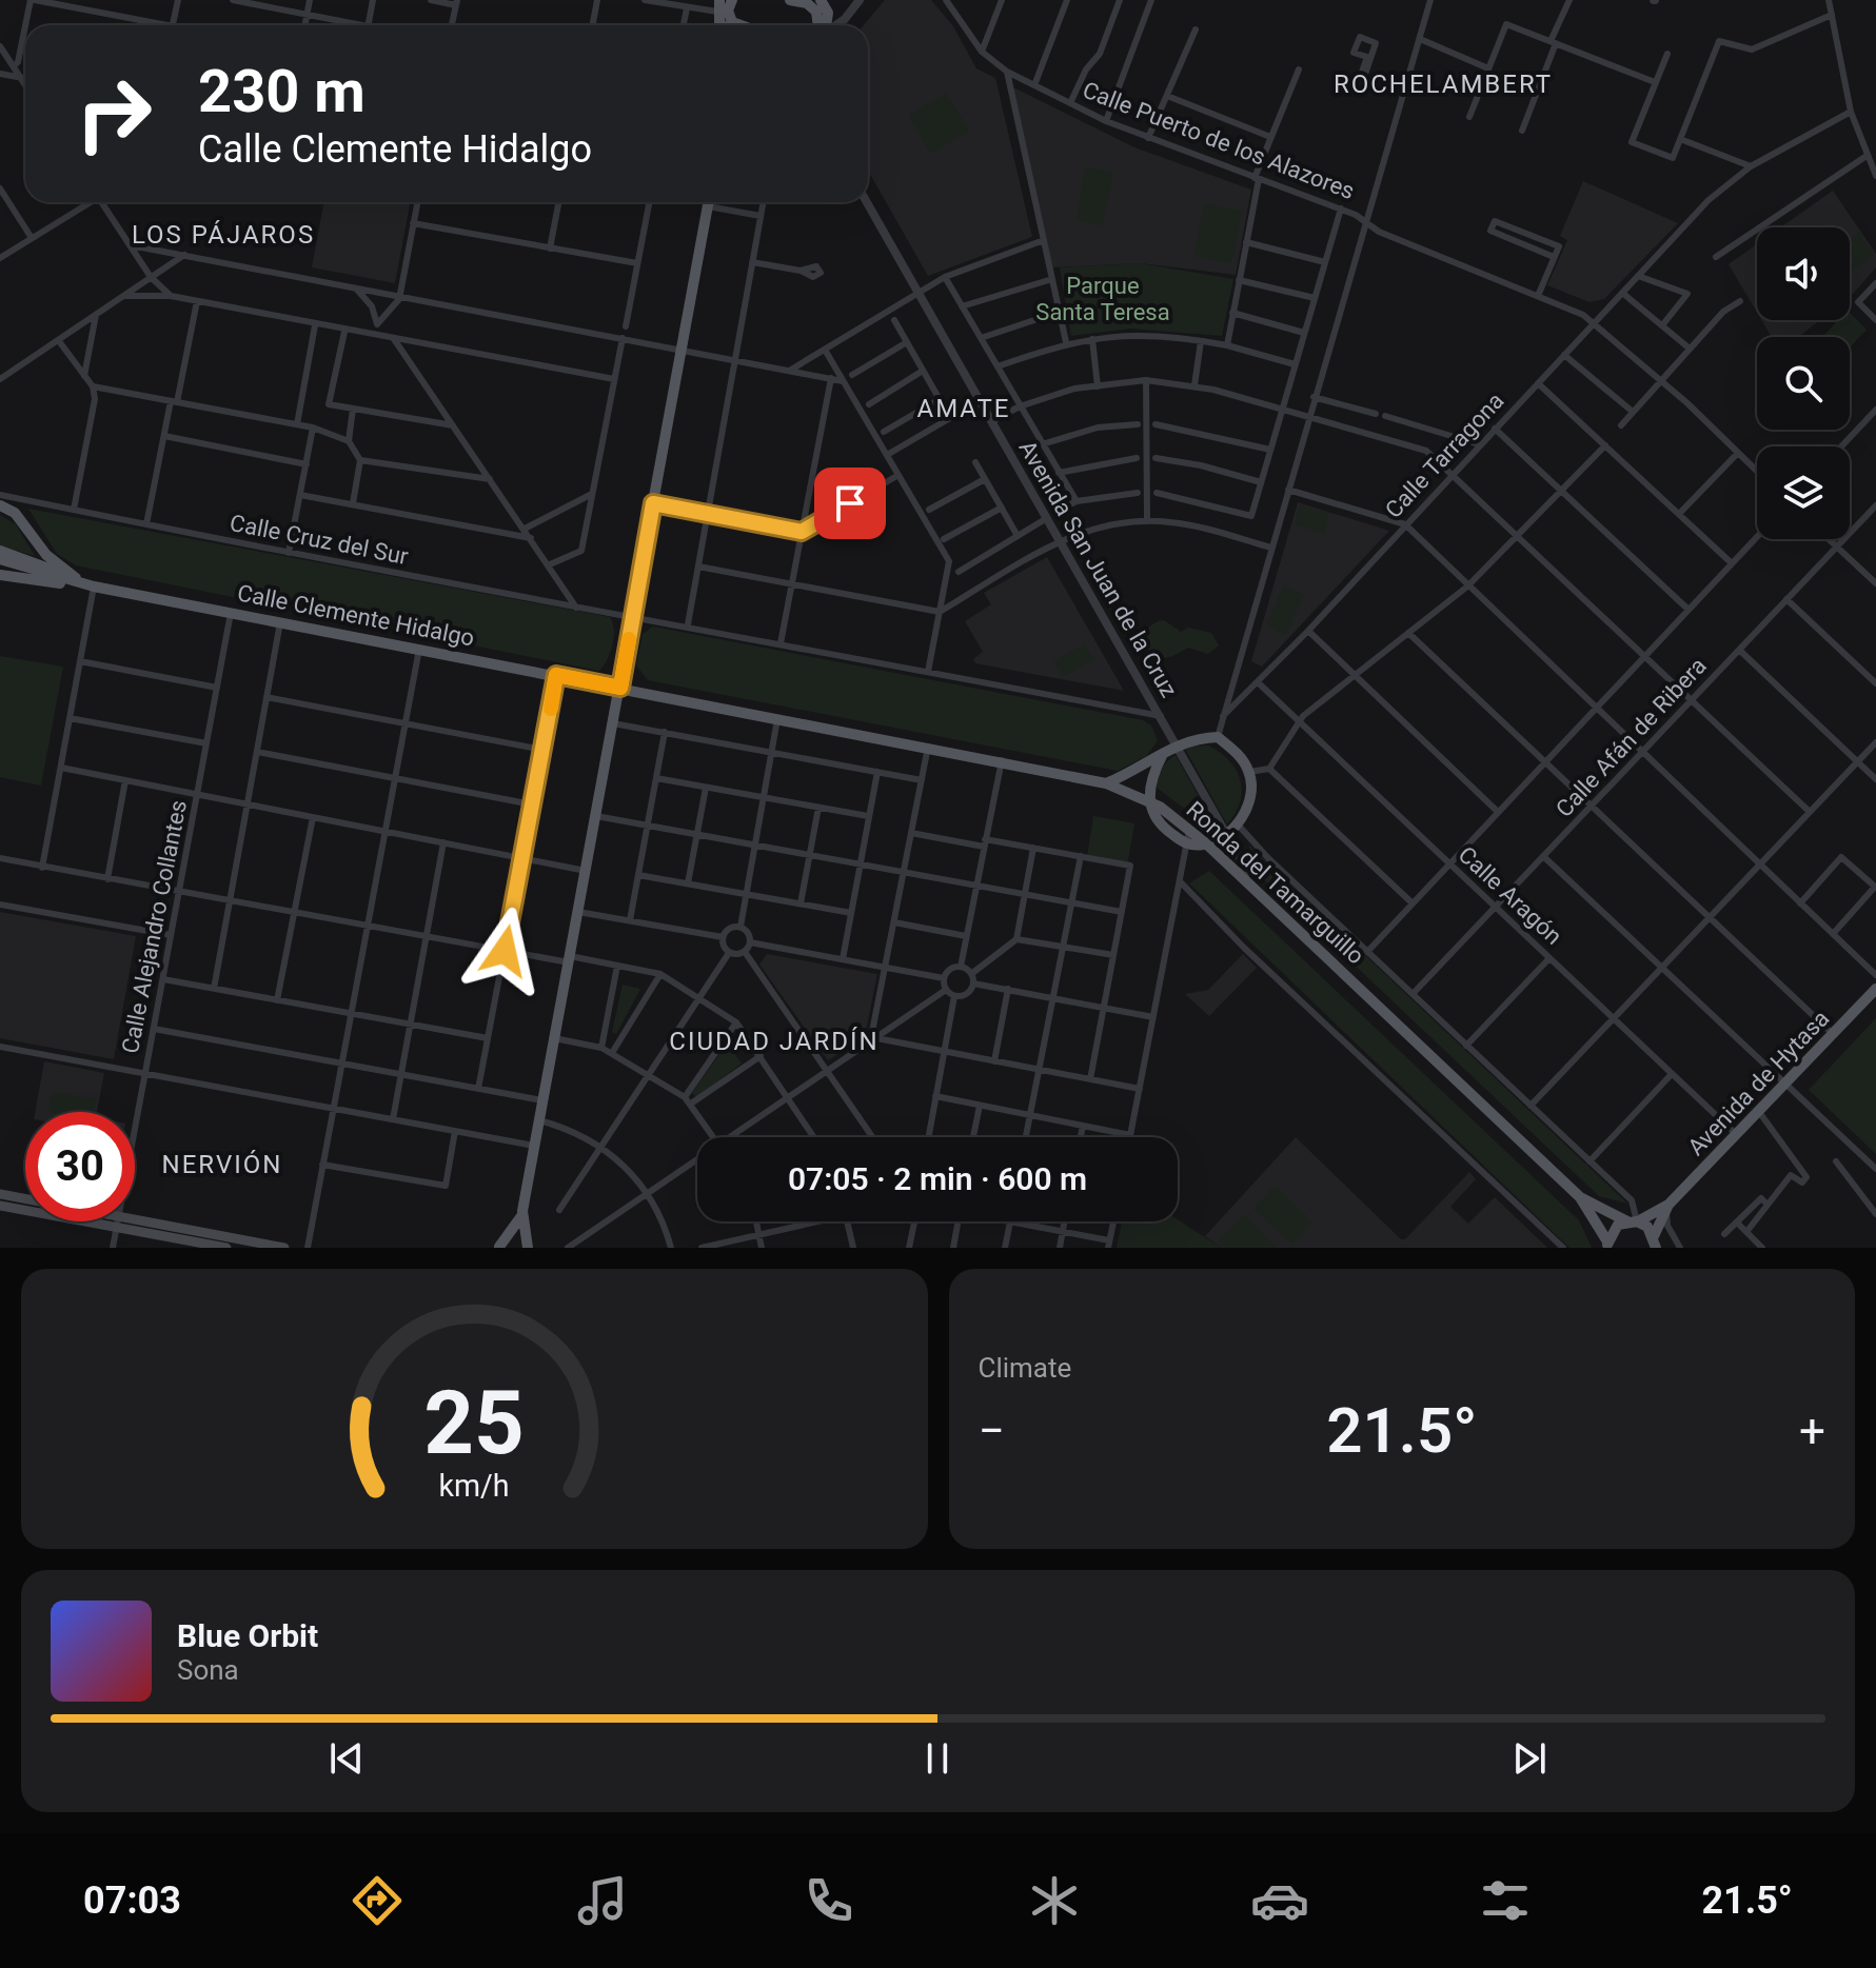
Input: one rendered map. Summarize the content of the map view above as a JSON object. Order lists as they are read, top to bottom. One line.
{"streets":{"main road":["Calle Clemente Hidalgo","Ronda del Tamarguillo","Avenida de Hytasa"],"street":["Calle Puerto de los Alazores","Calle Tarragona","Calle Cruz del Sur","Avenida San Juan de la Cruz","Calle Afán de Ribera","Calle Aragón","Calle Alejandro Collantes"]},"crossings":[["Calle Puerto de los Alazores","Calle Tarragona"],["Calle Tarragona","Calle Aragón"],["Calle Cruz del Sur","Avenida San Juan de la Cruz"],["Avenida San Juan de la Cruz","Ronda del Tamarguillo"],["Calle Clemente Hidalgo","Ronda del Tamarguillo"],["Calle Clemente Hidalgo","Calle Alejandro Collantes"],["Calle Afán de Ribera","Calle Aragón"],["Calle Aragón","Avenida de Hytasa"]],"districts":["ROCHELAMBERT","LOS PÁJAROS","AMATE","CIUDAD JARDÍN","NERVIÓN"],"parks":["Parque Santa Teresa"],"page":{"turn":["230 m","Calle Clemente Hidalgo"],"limit":"30","trip":"07:05 · 2 min · 600 m","tile":"Climate","heat":["−","21.5°","+"],"song":["Blue Orbit","Sona"],"tabs":["07:03","21.5°"],"gauge":["25","km/h"]}}
